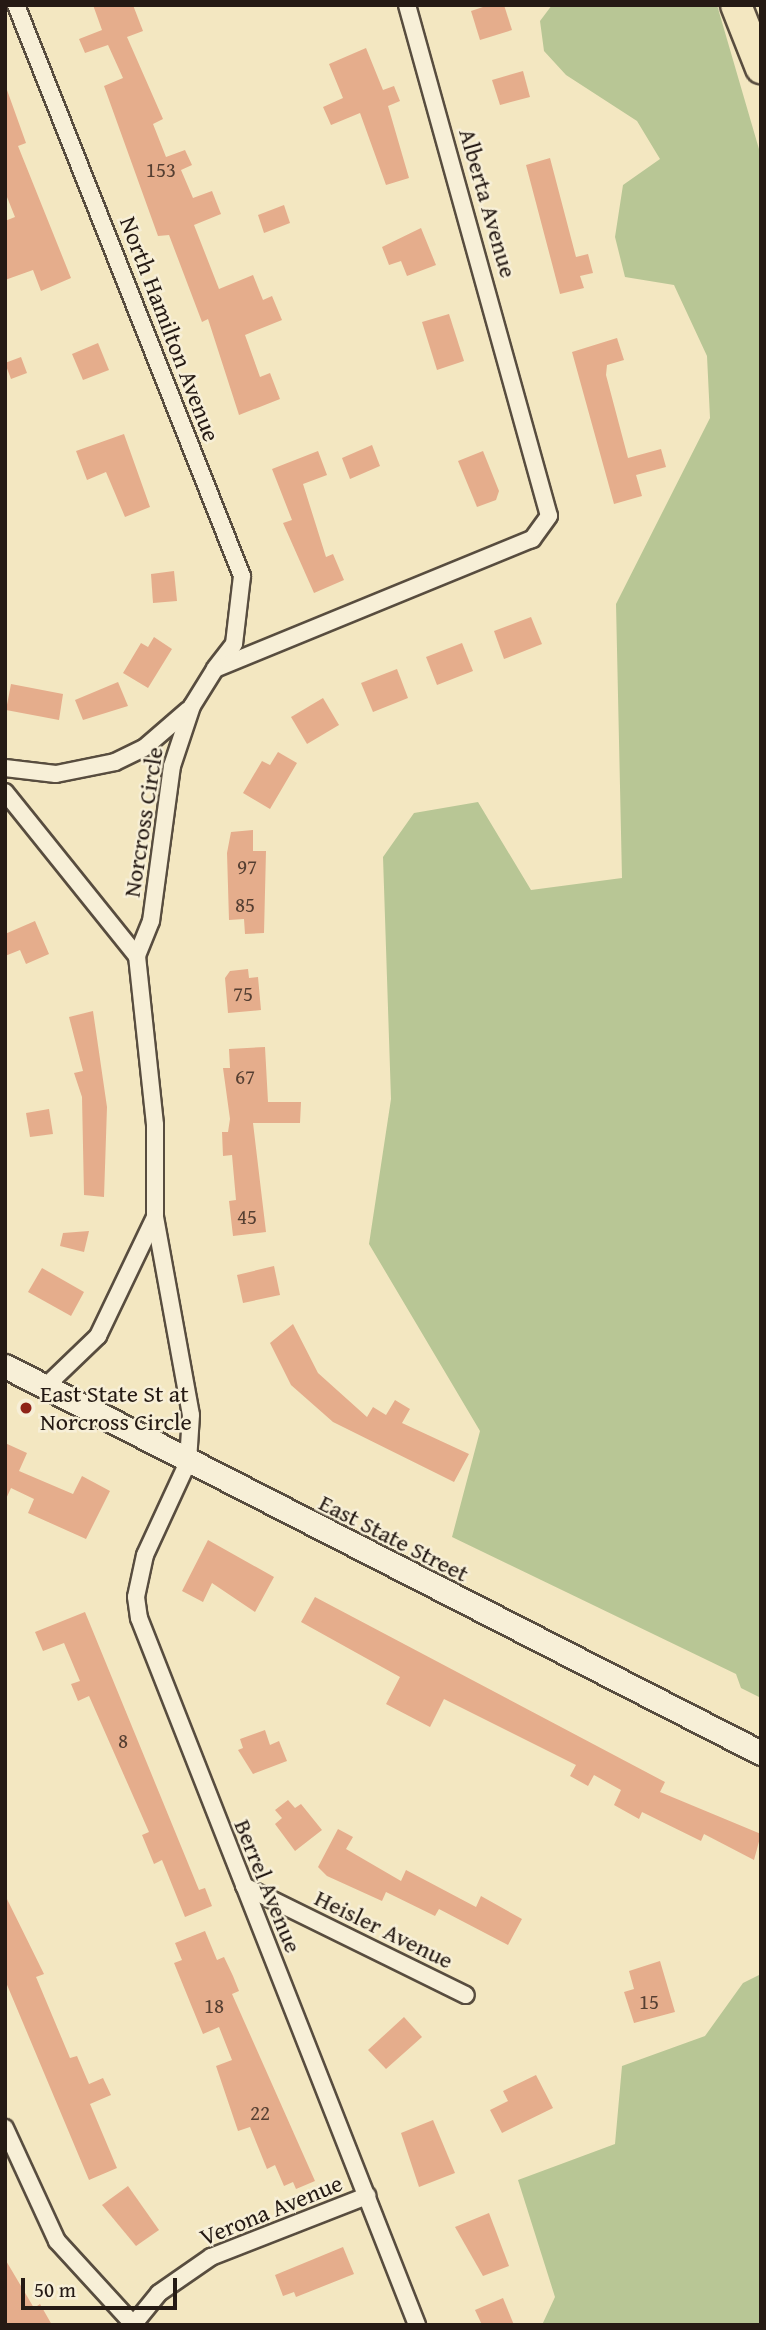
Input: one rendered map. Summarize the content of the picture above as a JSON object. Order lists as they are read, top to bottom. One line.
{"streets":{"street":["Alberta Avenue","North Hamilton Avenue","Norcross Circle","East State Street","Berrel Avenue","Heisler Avenue","Verona Avenue"]},"crossings":[["Alberta Avenue","North Hamilton Avenue"],["Alberta Avenue","Norcross Circle"],["North Hamilton Avenue","Norcross Circle"],["Norcross Circle","East State Street"],["Norcross Circle","Berrel Avenue"],["East State Street","Berrel Avenue"],["Berrel Avenue","Heisler Avenue"],["Berrel Avenue","Verona Avenue"]],"places":["East State St at Norcross Circle"],"house_numbers":["153","97","85","75","67","45","8","15","18","22"],"scale_bar":"50 m"}
